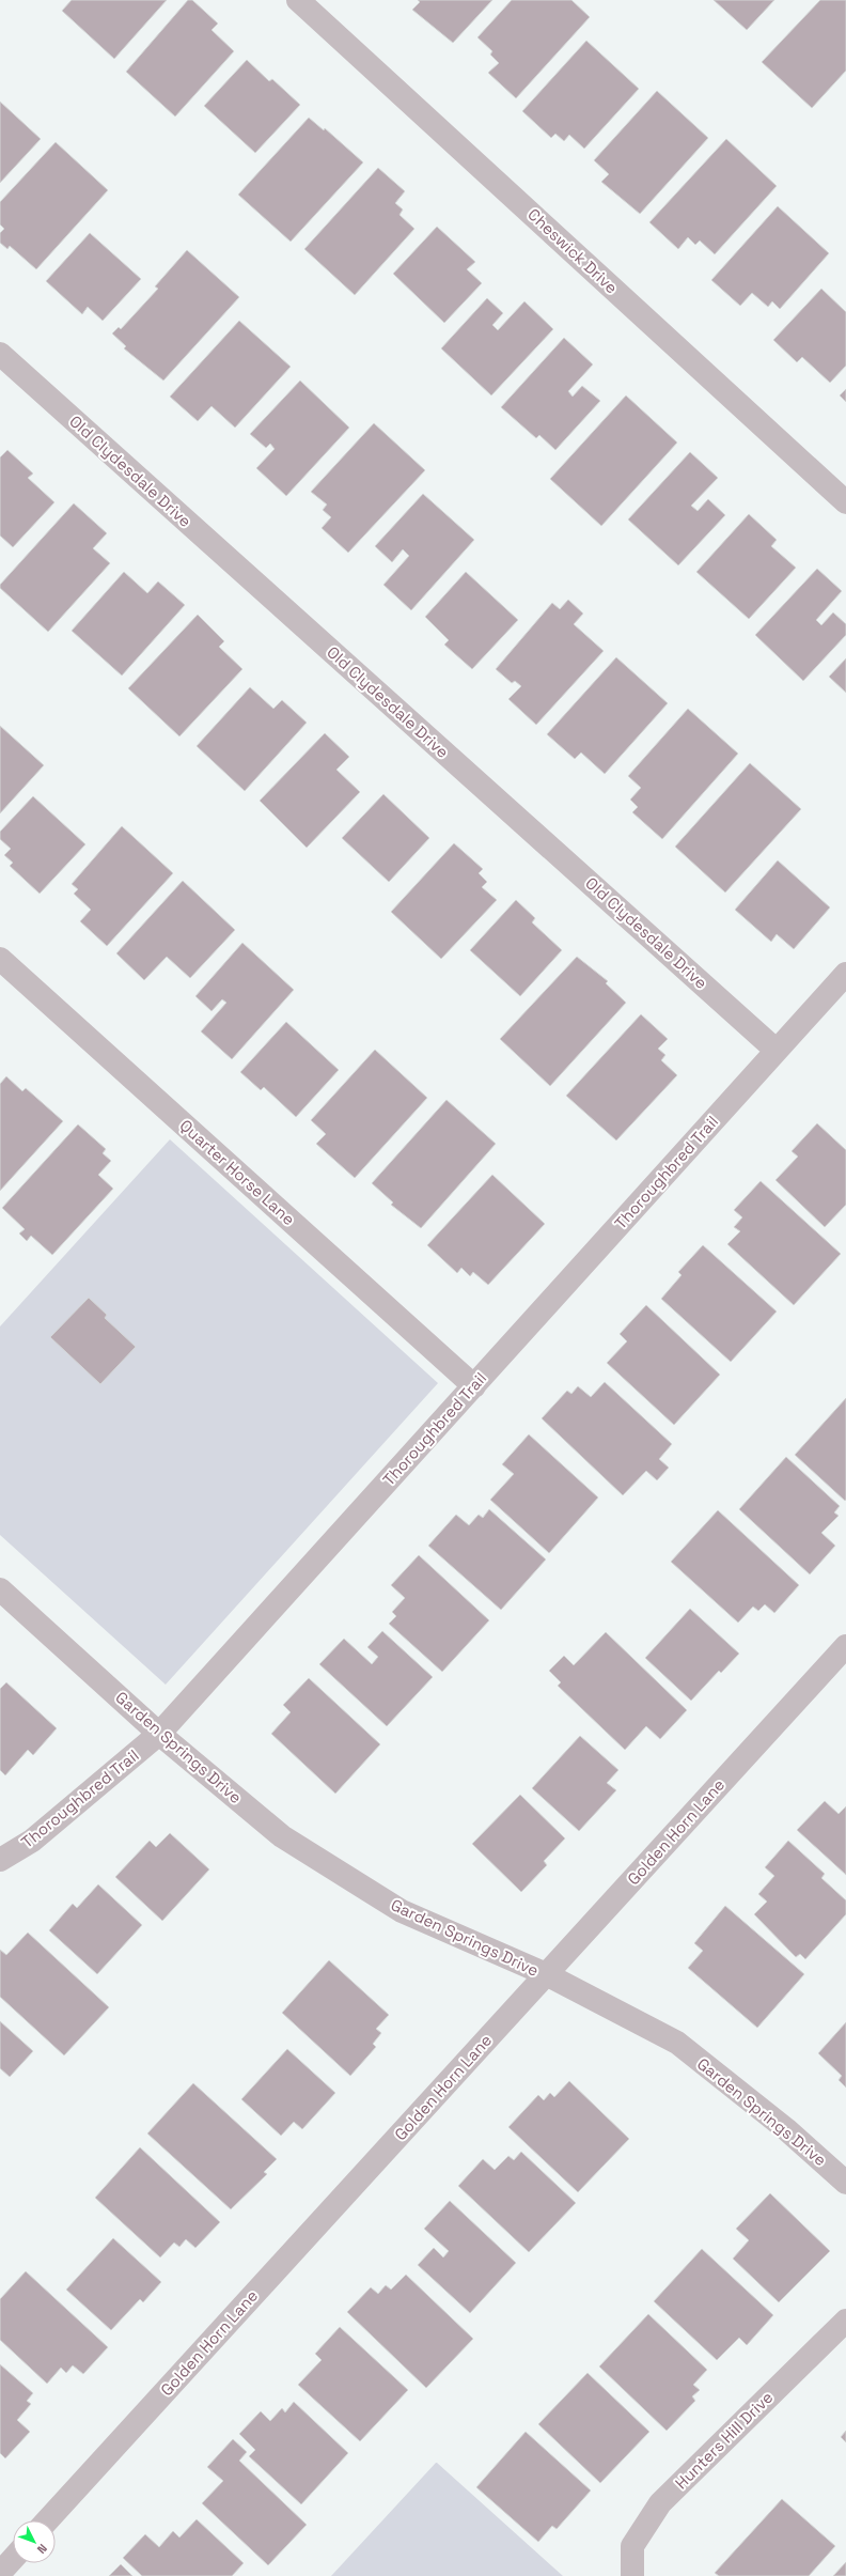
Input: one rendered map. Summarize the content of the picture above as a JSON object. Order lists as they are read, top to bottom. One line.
{"streets":{"street":["Cheswick Drive","Old Clydesdale Drive","Quarter Horse Lane","Thoroughbred Trail","Garden Springs Drive","Golden Horn Lane","Hunters Hill Drive"]},"crossings":[["Old Clydesdale Drive","Thoroughbred Trail"],["Quarter Horse Lane","Thoroughbred Trail"],["Thoroughbred Trail","Garden Springs Drive"],["Garden Springs Drive","Golden Horn Lane"]],"north":"bottom right"}
